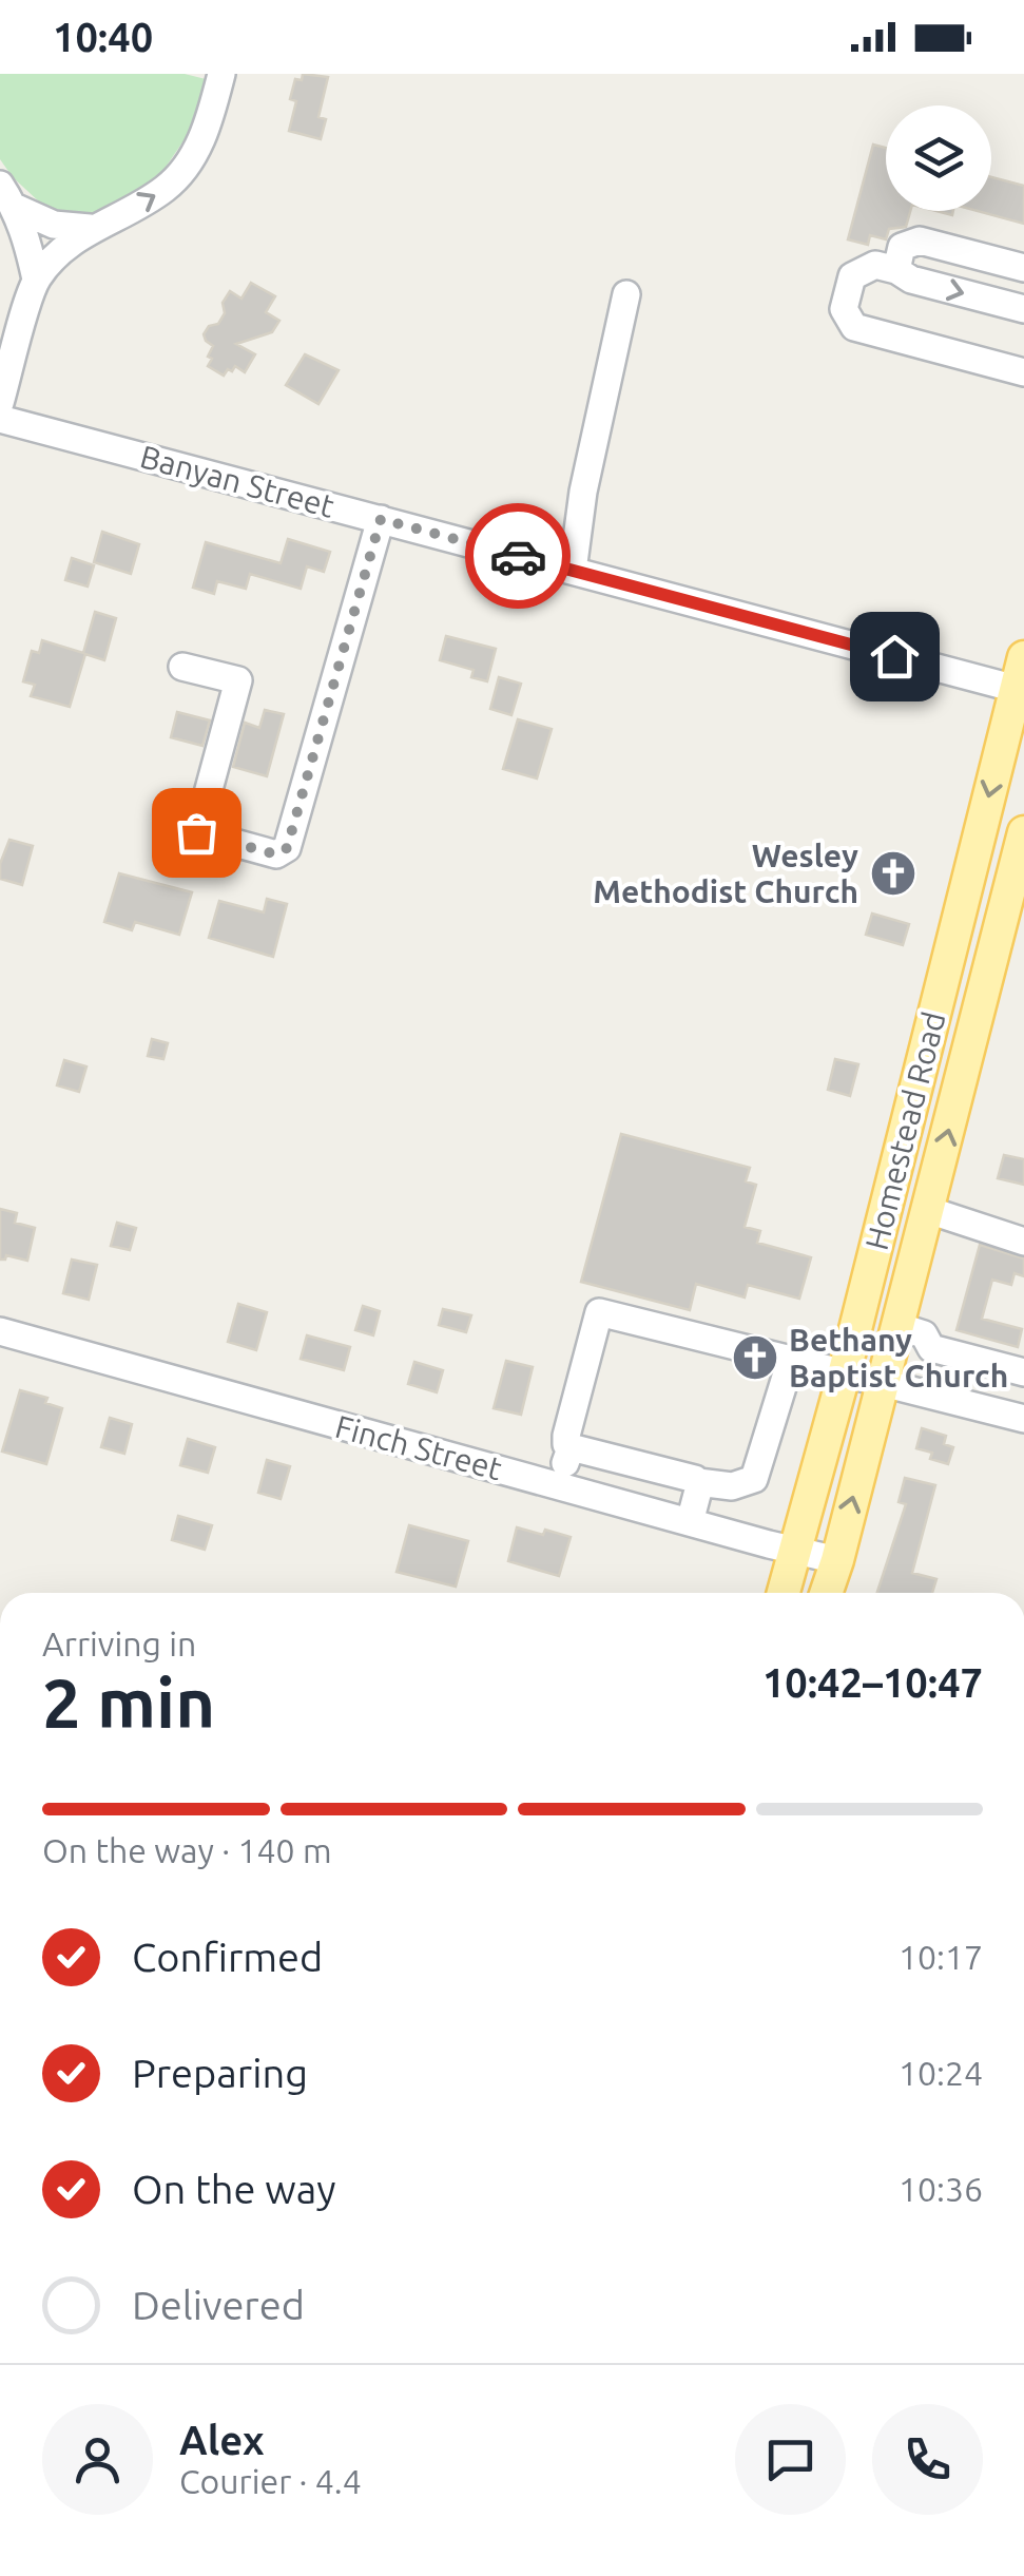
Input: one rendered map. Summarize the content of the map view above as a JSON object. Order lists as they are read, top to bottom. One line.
{"streets":{"main road":["Homestead Road"],"street":["Banyan Street","Finch Street"]},"crossings":[["Banyan Street","Homestead Road"],["Homestead Road","Finch Street"]],"places":{"church":["Wesley Methodist Church","Bethany Baptist Church"]},"page":{"status":"10:40","heading":["2 min","Arriving in","10:42–10:47"],"panel":["Alex","Courier · 4.4"],"bar":"On the way · 140 m","list":[["Confirmed","10:17"],["Preparing","10:24"],["On the way","10:36"],"Delivered"]}}
